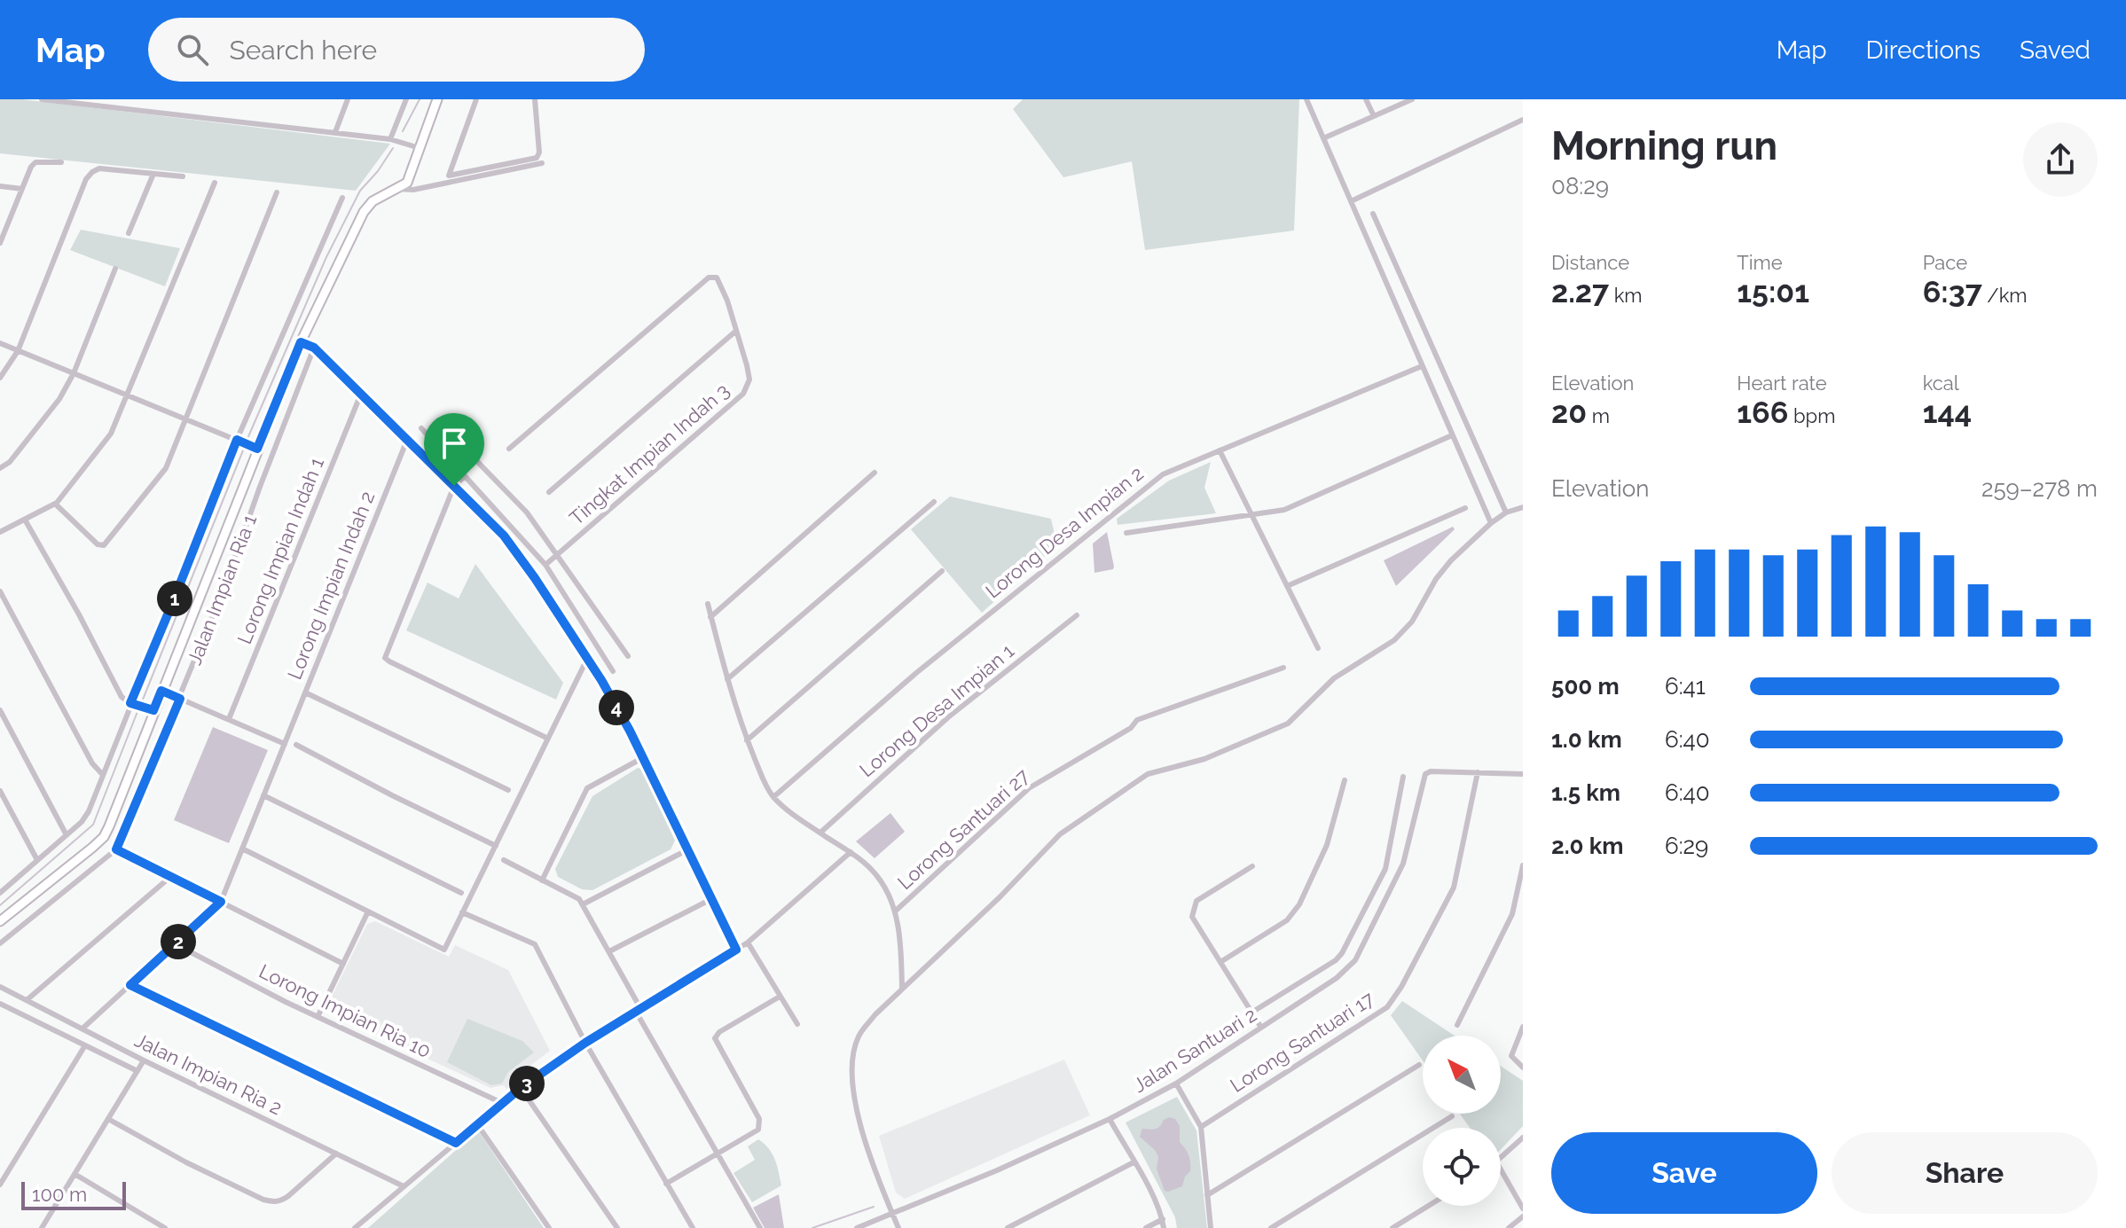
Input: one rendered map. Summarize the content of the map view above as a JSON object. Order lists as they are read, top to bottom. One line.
{"streets":{"street":["Tingkat Impian Indah 3","Lorong Desa Impian 2","Lorong Impian Indah 1","Lorong Impian Indah 2","Jalan Impian Ria 1","Lorong Desa Impian 1","Lorong Santuari 27","Lorong Impian Ria 10","Lorong Santuari 17","Jalan Santuari 2","Jalan Impian Ria 2"]},"crossings":[["Lorong Santuari 17","Jalan Santuari 2"]],"scale_bar":"100 m","north":"top left","page":{"header":"Map","search":"Search here","nav":["Map","Directions","Saved"],"heading":["Morning run","08:29"],"stats":[["Distance","2.27 km"],["Time","15:01"],["Pace","6:37 /km"],["Elevation","20 m"],["Heart rate","166 bpm"],["kcal","144"]],"chart":["Elevation","259–278 m"],"pins":["1","4","2","3"],"list":[{"name":"500 m","note":"6:41"},{"name":"1.0 km","note":"6:40"},{"name":"1.5 km","note":"6:40"},{"name":"2.0 km","note":"6:29"}],"buttons":["Save","Share"],"scale":"100 m"}}
